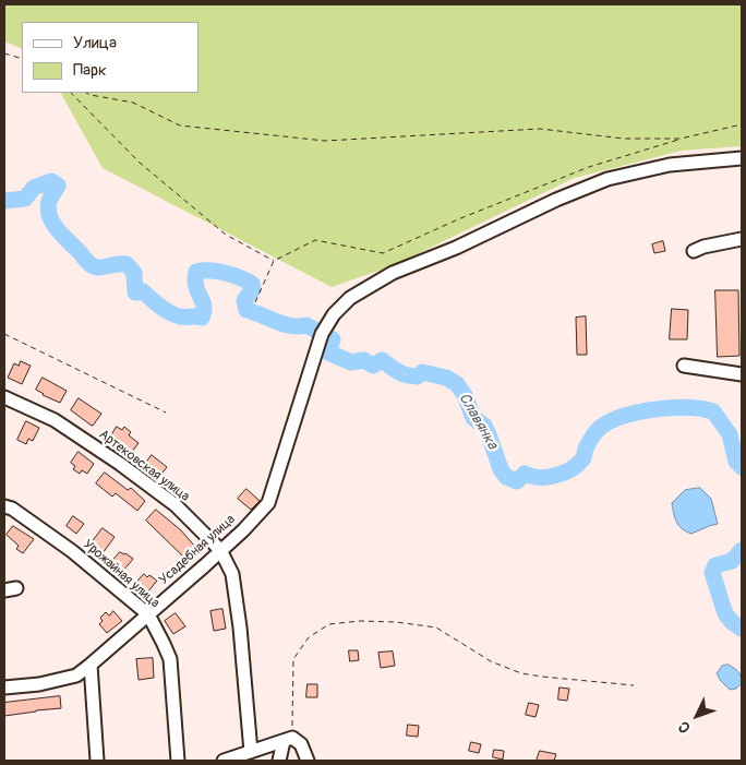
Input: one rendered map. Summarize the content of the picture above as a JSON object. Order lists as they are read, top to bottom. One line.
{"streets":{"lane":["Артековская улица","Усадебная улица","Урожайная улица"]},"crossings":[["Артековская улица","Усадебная улица"],["Усадебная улица","Урожайная улица"]],"water":["Славянка"],"legend":["Улица","Парк"],"north":"bottom left"}
